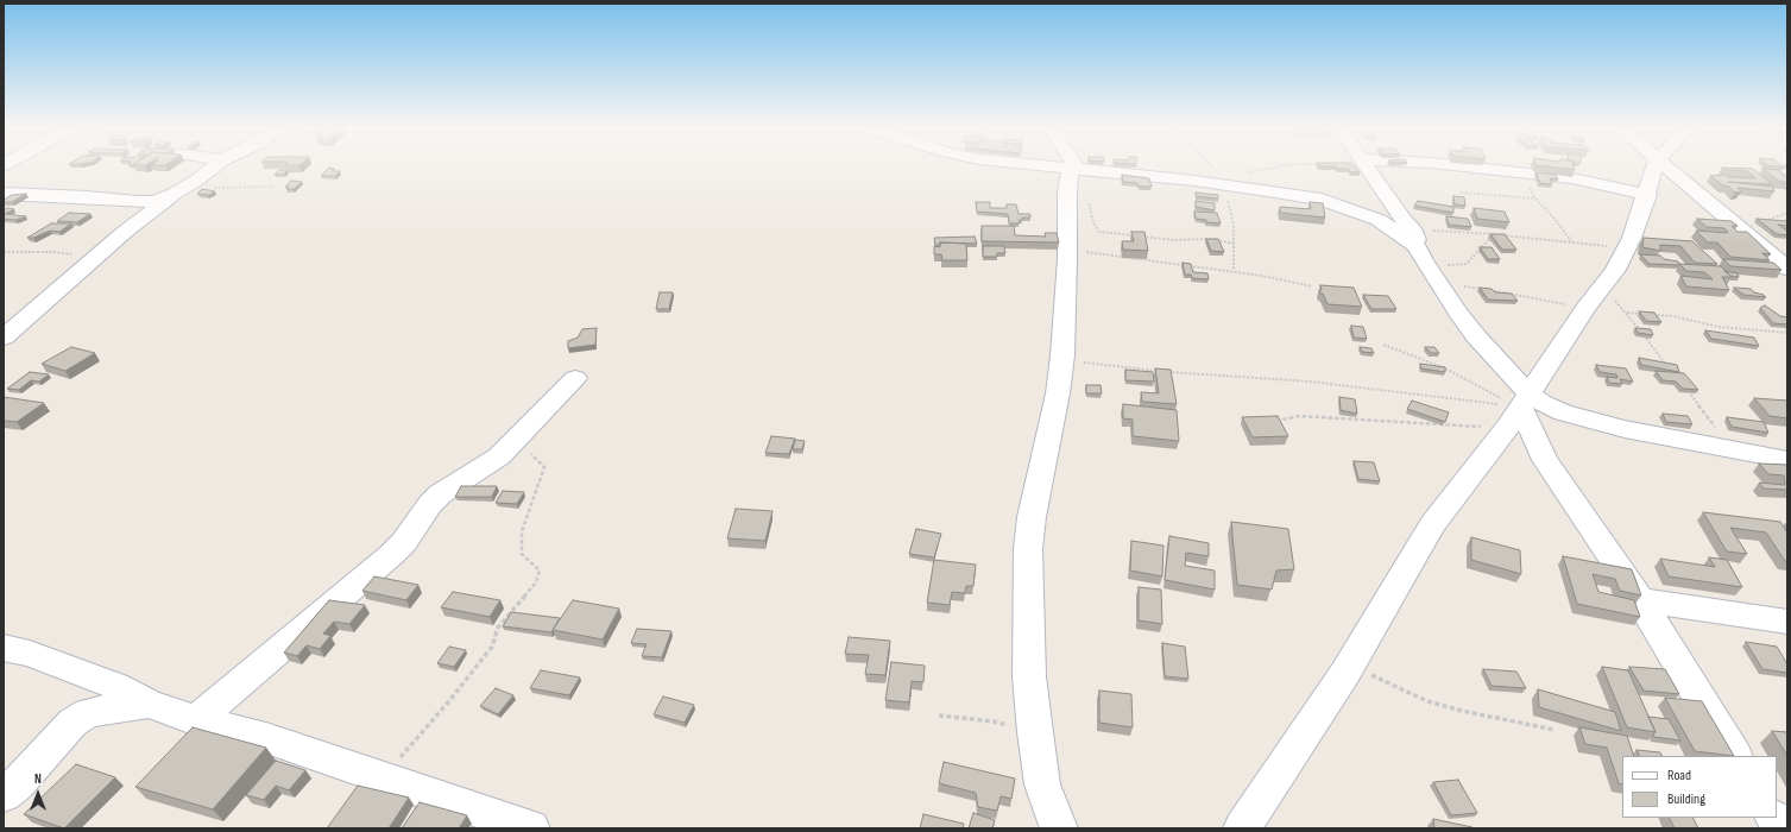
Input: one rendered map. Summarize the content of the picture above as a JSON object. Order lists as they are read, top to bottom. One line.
{"legend":["Road","Building"],"north":"top"}
